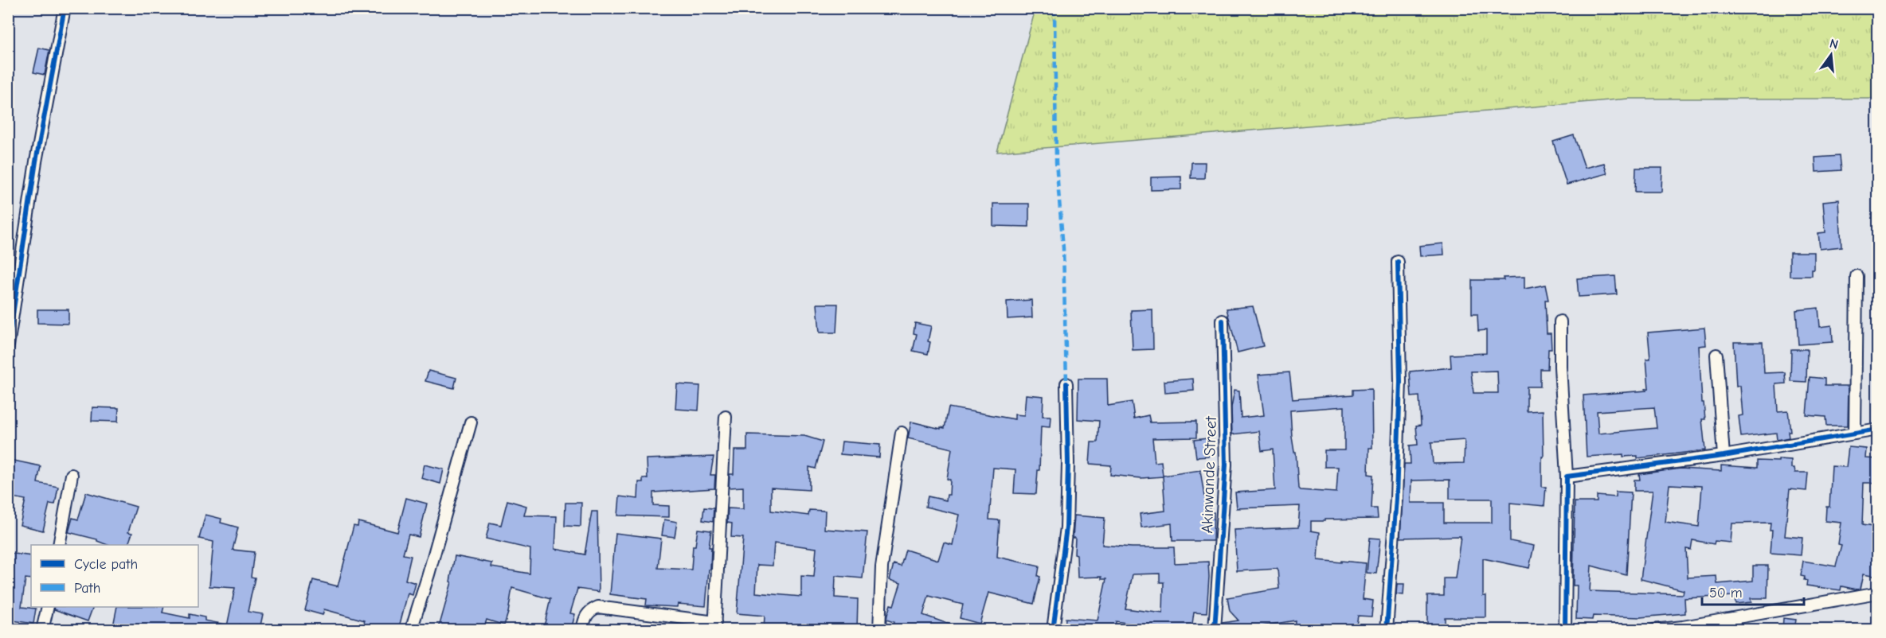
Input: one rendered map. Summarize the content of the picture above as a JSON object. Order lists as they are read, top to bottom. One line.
{"streets":{"street":["Akinwande Street"]},"legend":["Cycle path","Path"],"scale_bar":"50 m","north":"top"}
